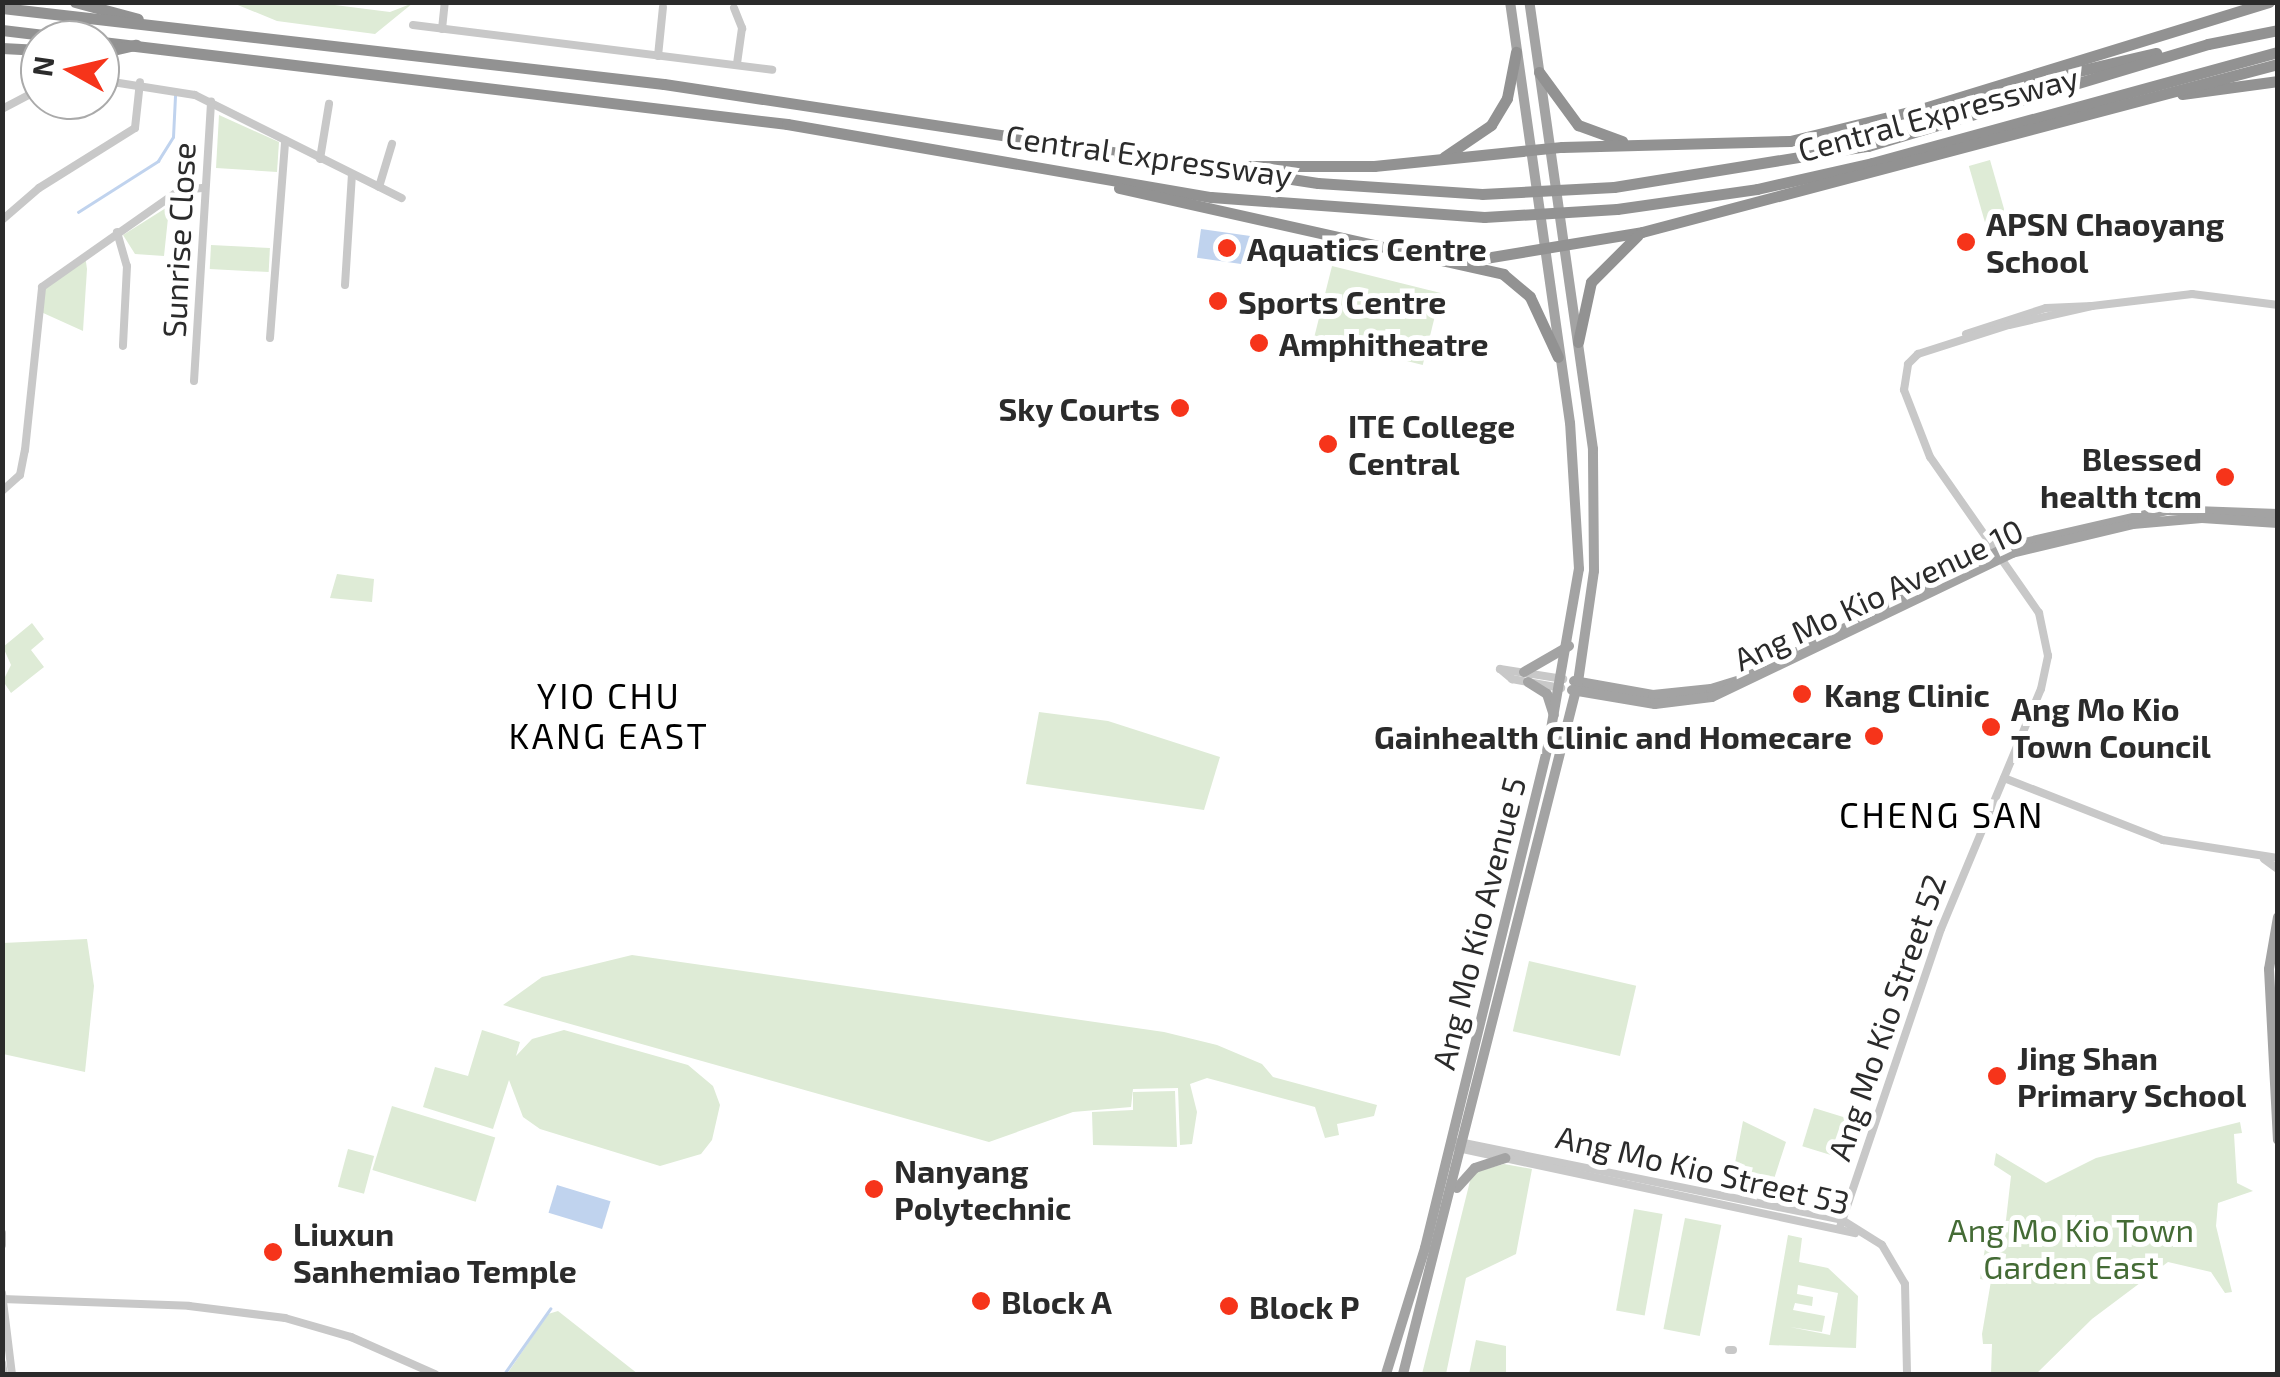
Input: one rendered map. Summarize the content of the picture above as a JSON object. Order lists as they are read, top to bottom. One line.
{"streets":{"highway":["Central Expressway"],"main road":["Ang Mo Kio Avenue 10","Ang Mo Kio Avenue 5"],"street":["Sunrise Close","Ang Mo Kio Street 52","Ang Mo Kio Street 53"]},"crossings":[["Ang Mo Kio Avenue 10","Ang Mo Kio Avenue 5"],["Ang Mo Kio Avenue 10","Ang Mo Kio Street 52"],["Ang Mo Kio Avenue 5","Ang Mo Kio Street 53"],["Ang Mo Kio Street 52","Ang Mo Kio Street 53"]],"districts":["YIO CHU KANG EAST","CHENG SAN"],"parks":["Ang Mo Kio Town Garden East"],"places":["APSN Chaoyang School","Aquatics Centre","Sports Centre","Amphitheatre","Sky Courts","ITE College Central","Blessed health tcm","Kang Clinic","Ang Mo Kio Town Council","Gainhealth Clinic and Homecare","Jing Shan Primary School","Nanyang Polytechnic","Liuxun Sanhemiao Temple","Block A","Block P"],"north":"left"}
